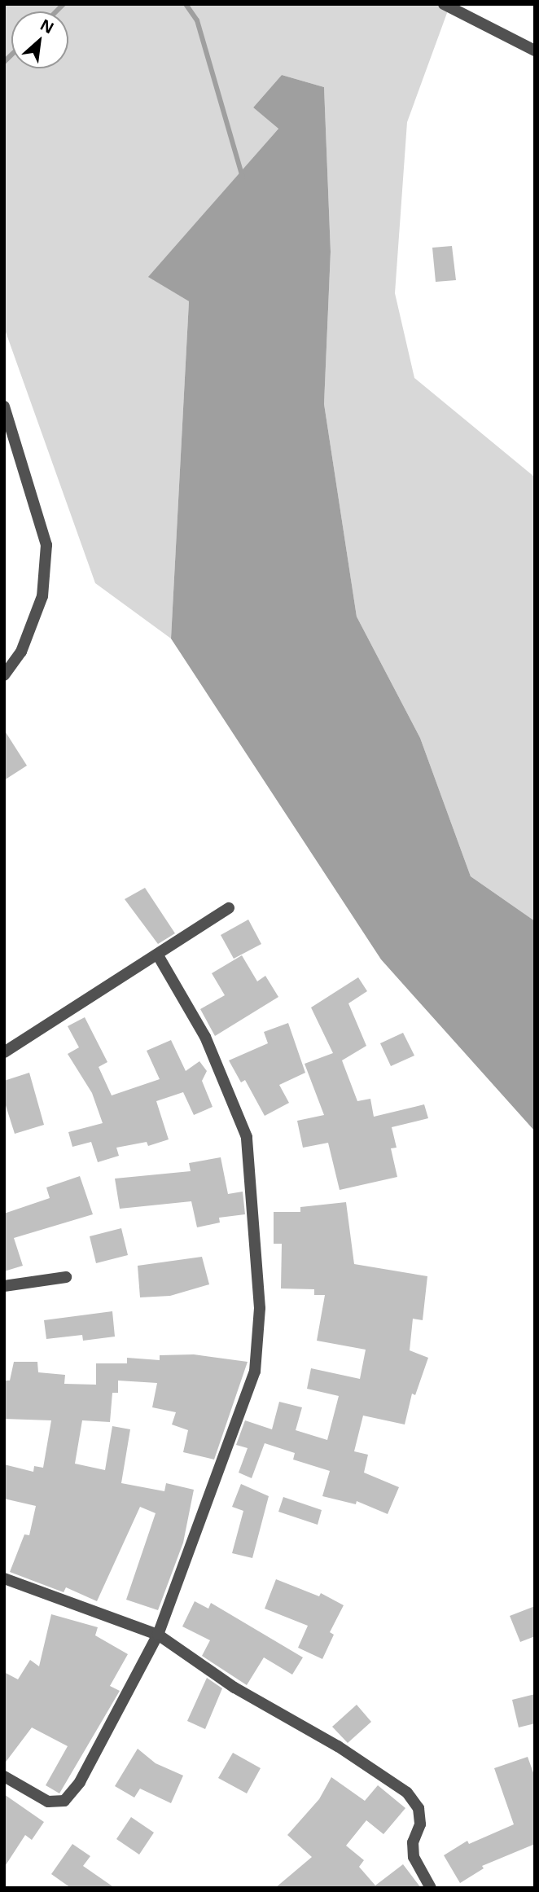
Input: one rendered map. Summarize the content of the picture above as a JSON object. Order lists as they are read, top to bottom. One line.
{"north":"top right"}
